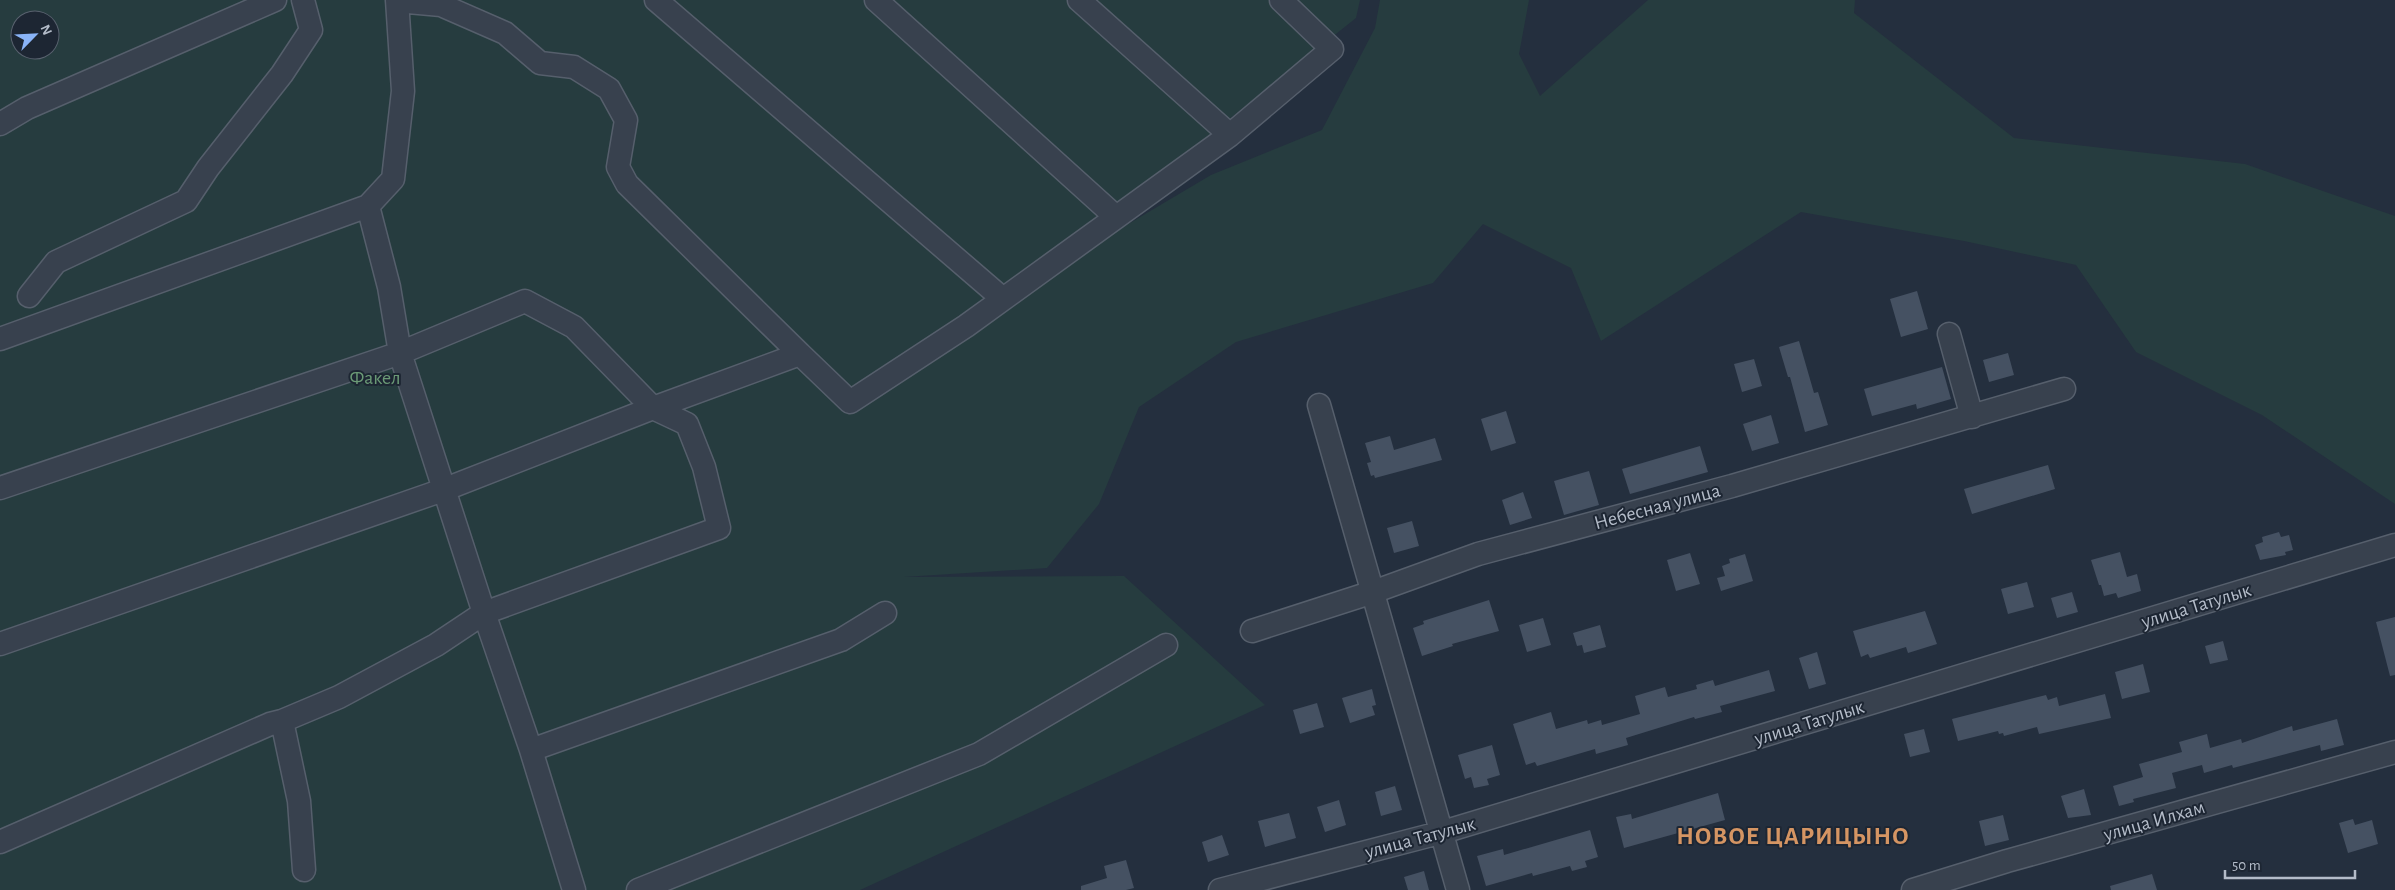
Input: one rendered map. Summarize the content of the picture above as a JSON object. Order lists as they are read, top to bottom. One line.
{"streets":{"street":["Небесная улица","улица Татулык","улица Илхам"]},"districts":["НОВОЕ ЦАРИЦЫНО"],"parks":["Факел"],"scale_bar":"50 m","north":"top right"}
